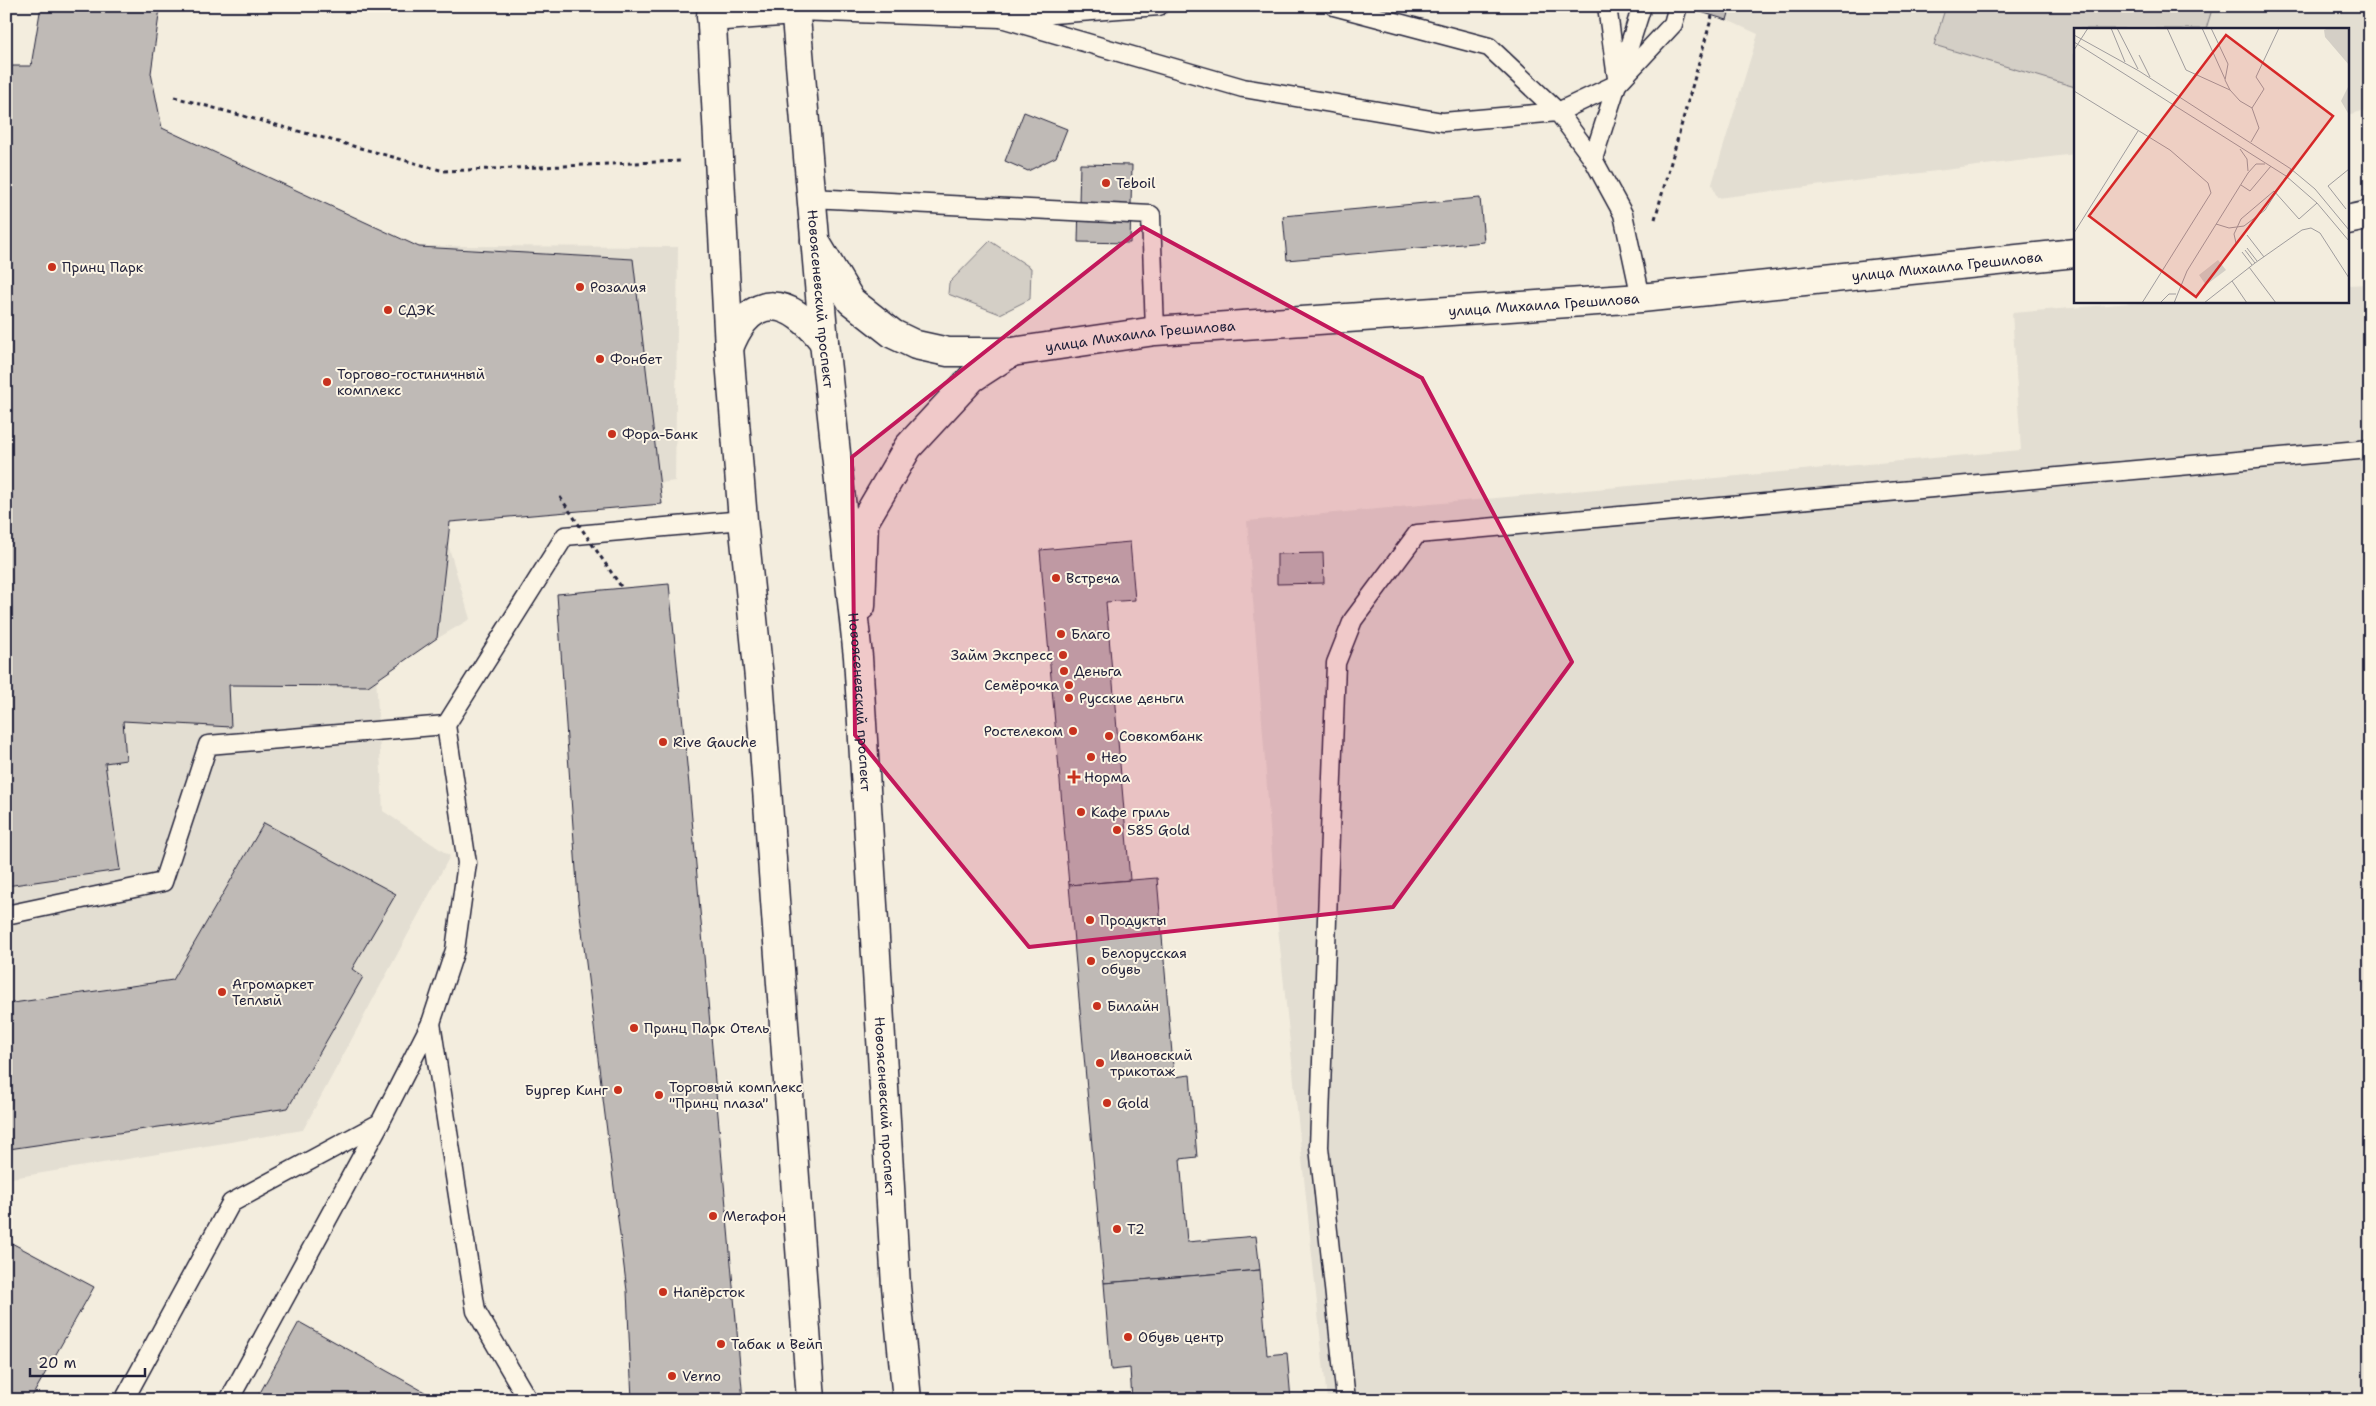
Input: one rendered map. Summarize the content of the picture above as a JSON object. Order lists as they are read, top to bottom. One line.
{"streets":{"main road":["улица Михаила Грешилова","Новоясеневский проспект"]},"crossings":[["улица Михаила Грешилова","Новоясеневский проспект"]],"places":{"other":["Teboil","Принц Парк","Розалия","СДЭК","Фонбет","Торгово-гостиничный комплекс","Фора-Банк","Встреча","Благо","Займ Экспресс","Деньга","Семёрочка","Русские деньги","Ростелеком","Совкомбанк","Rive Gauche","Нео","Кафе гриль","585 Gold","Продукты","Белорусская обувь","Агромаркет Теплый","Билайн","Принц Парк Отель","Ивановский трикотаж","Бургер Кинг","Торговый комплекс \"Принц плаза\"","Gold","Мегафон","T2","Напёрсток","Обувь центр","Табак и Вейп","Verno"],"health":["Норма"]},"scale_bar":"20 m"}
